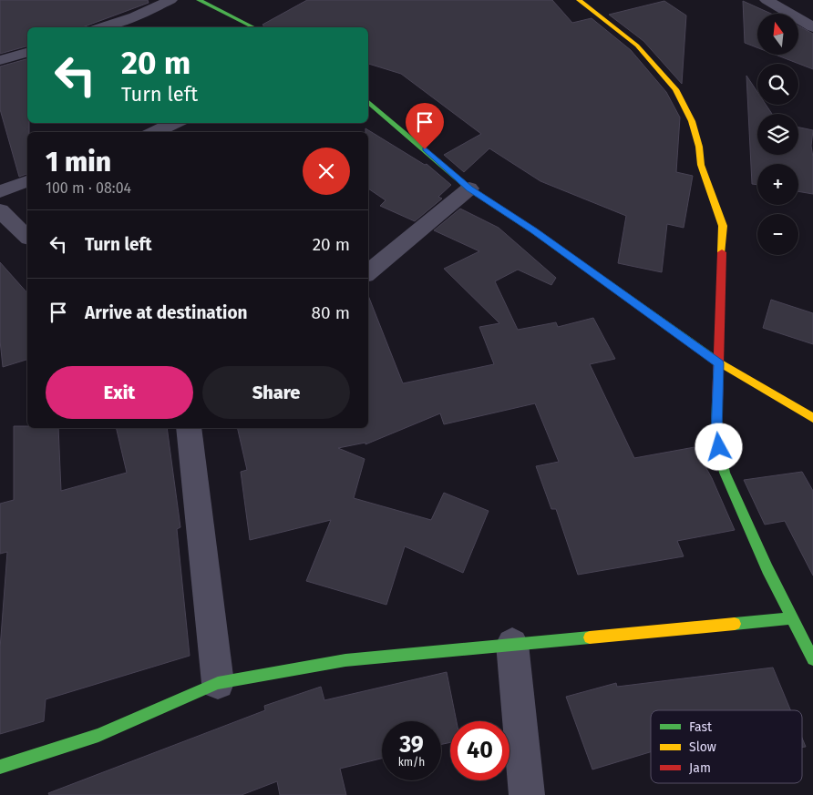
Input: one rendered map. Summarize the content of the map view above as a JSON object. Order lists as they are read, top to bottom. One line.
{"legend":["Fast","Slow","Jam"],"north":"top","page":{"map_buttons":["+","−"],"turn":["20 m","Turn left"],"heading":["1 min","100 m · 08:04"],"list":[{"name":"Turn left","value":"20 m"},{"name":"Arrive at destination","value":"80 m"}],"buttons":["Exit","Share"],"speed":"39 km/h","limit":"40"}}
